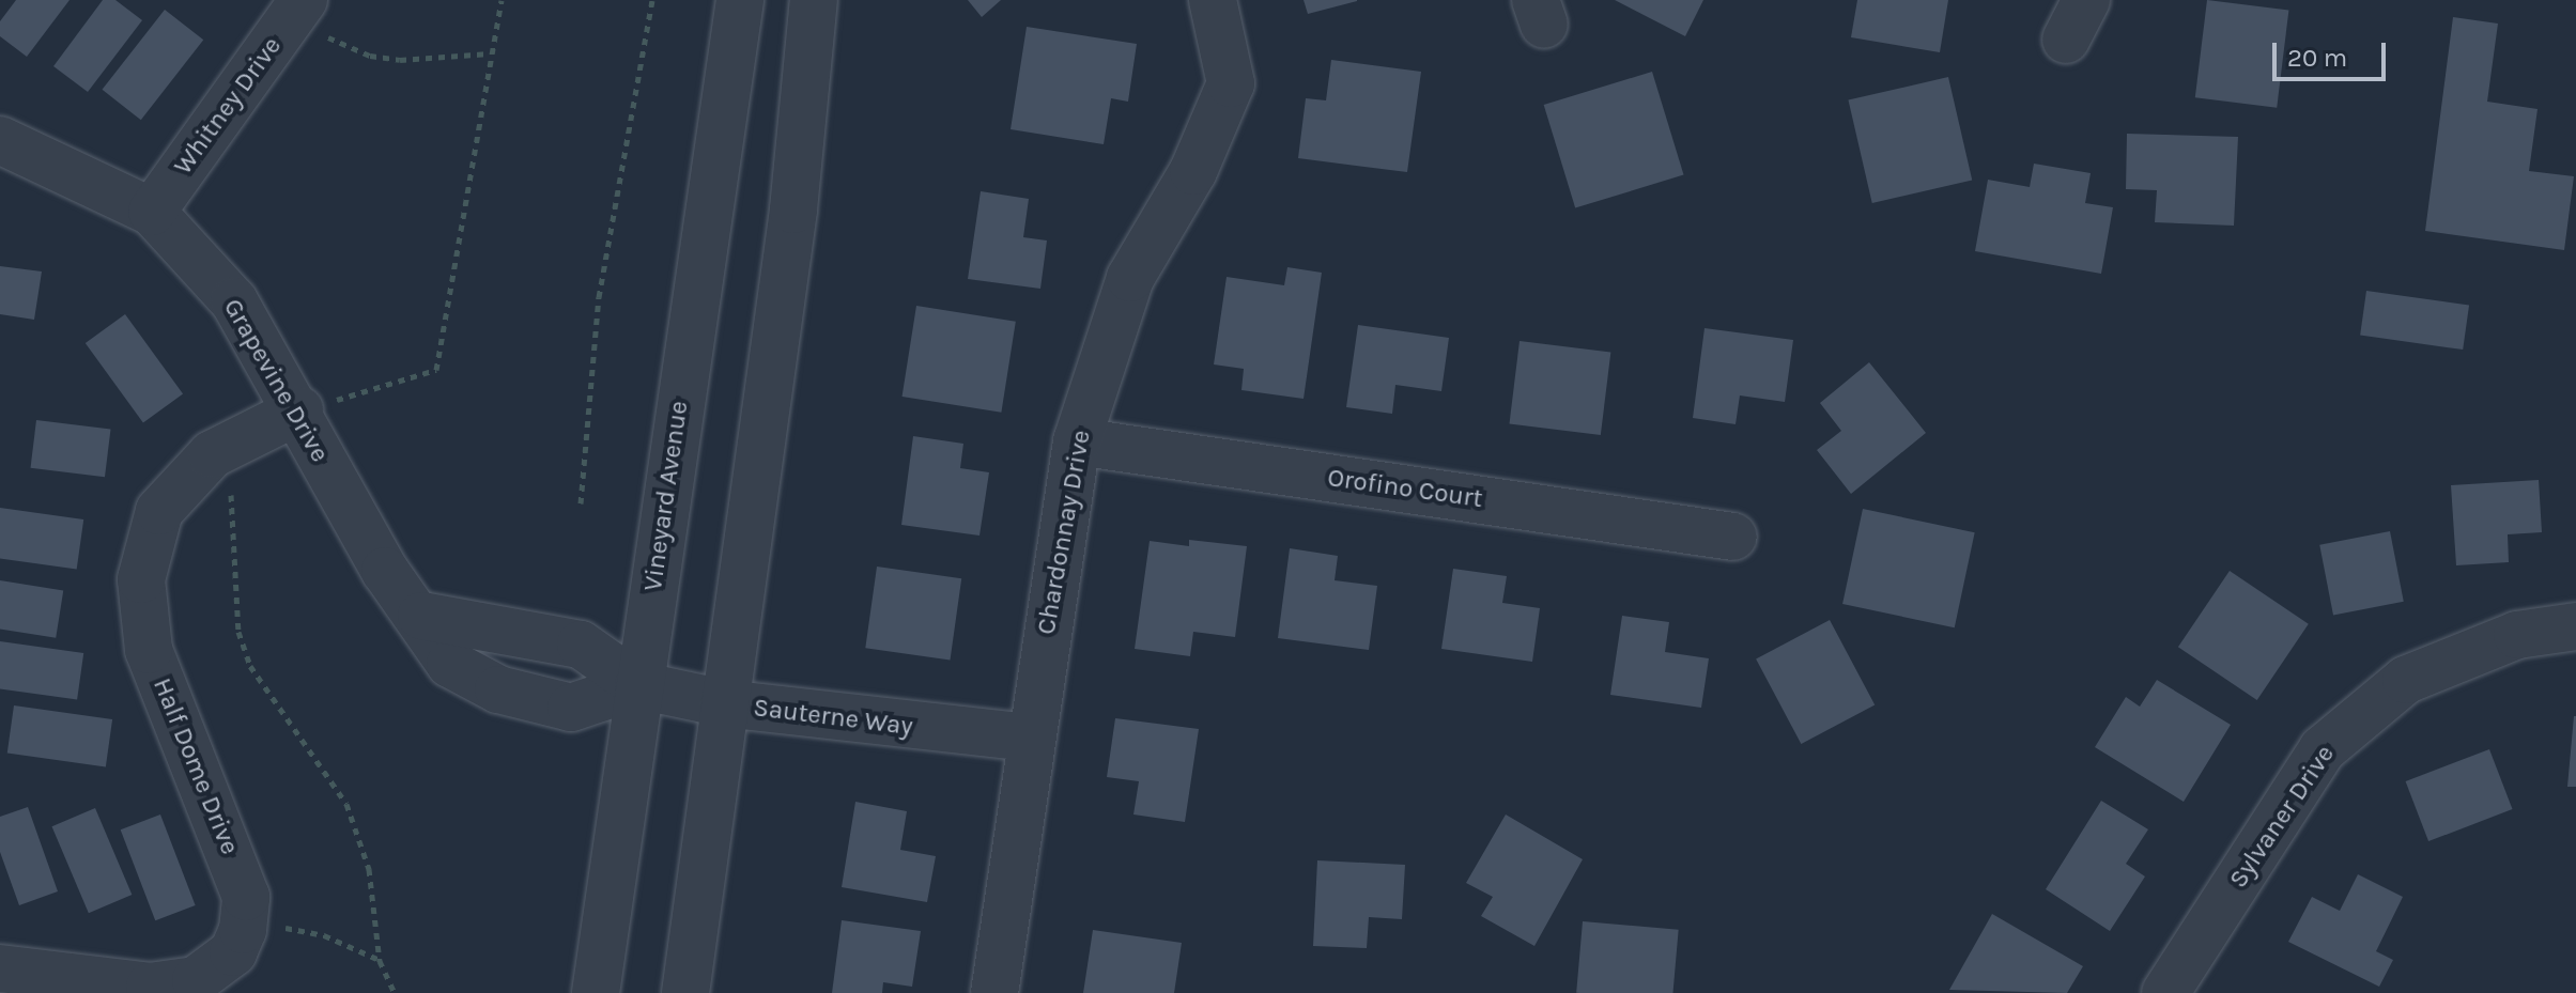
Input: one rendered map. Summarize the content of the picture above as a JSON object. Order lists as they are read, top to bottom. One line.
{"streets":{"street":["Whitney Drive","Grapevine Drive","Orofino Court","Vineyard Avenue","Chardonnay Drive","Sauterne Way","Half Dome Drive","Sylvaner Drive"]},"crossings":[["Whitney Drive","Grapevine Drive"],["Grapevine Drive","Vineyard Avenue"],["Grapevine Drive","Sauterne Way"],["Grapevine Drive","Half Dome Drive"],["Orofino Court","Chardonnay Drive"],["Vineyard Avenue","Sauterne Way"],["Chardonnay Drive","Sauterne Way"]],"scale_bar":"20 m"}
